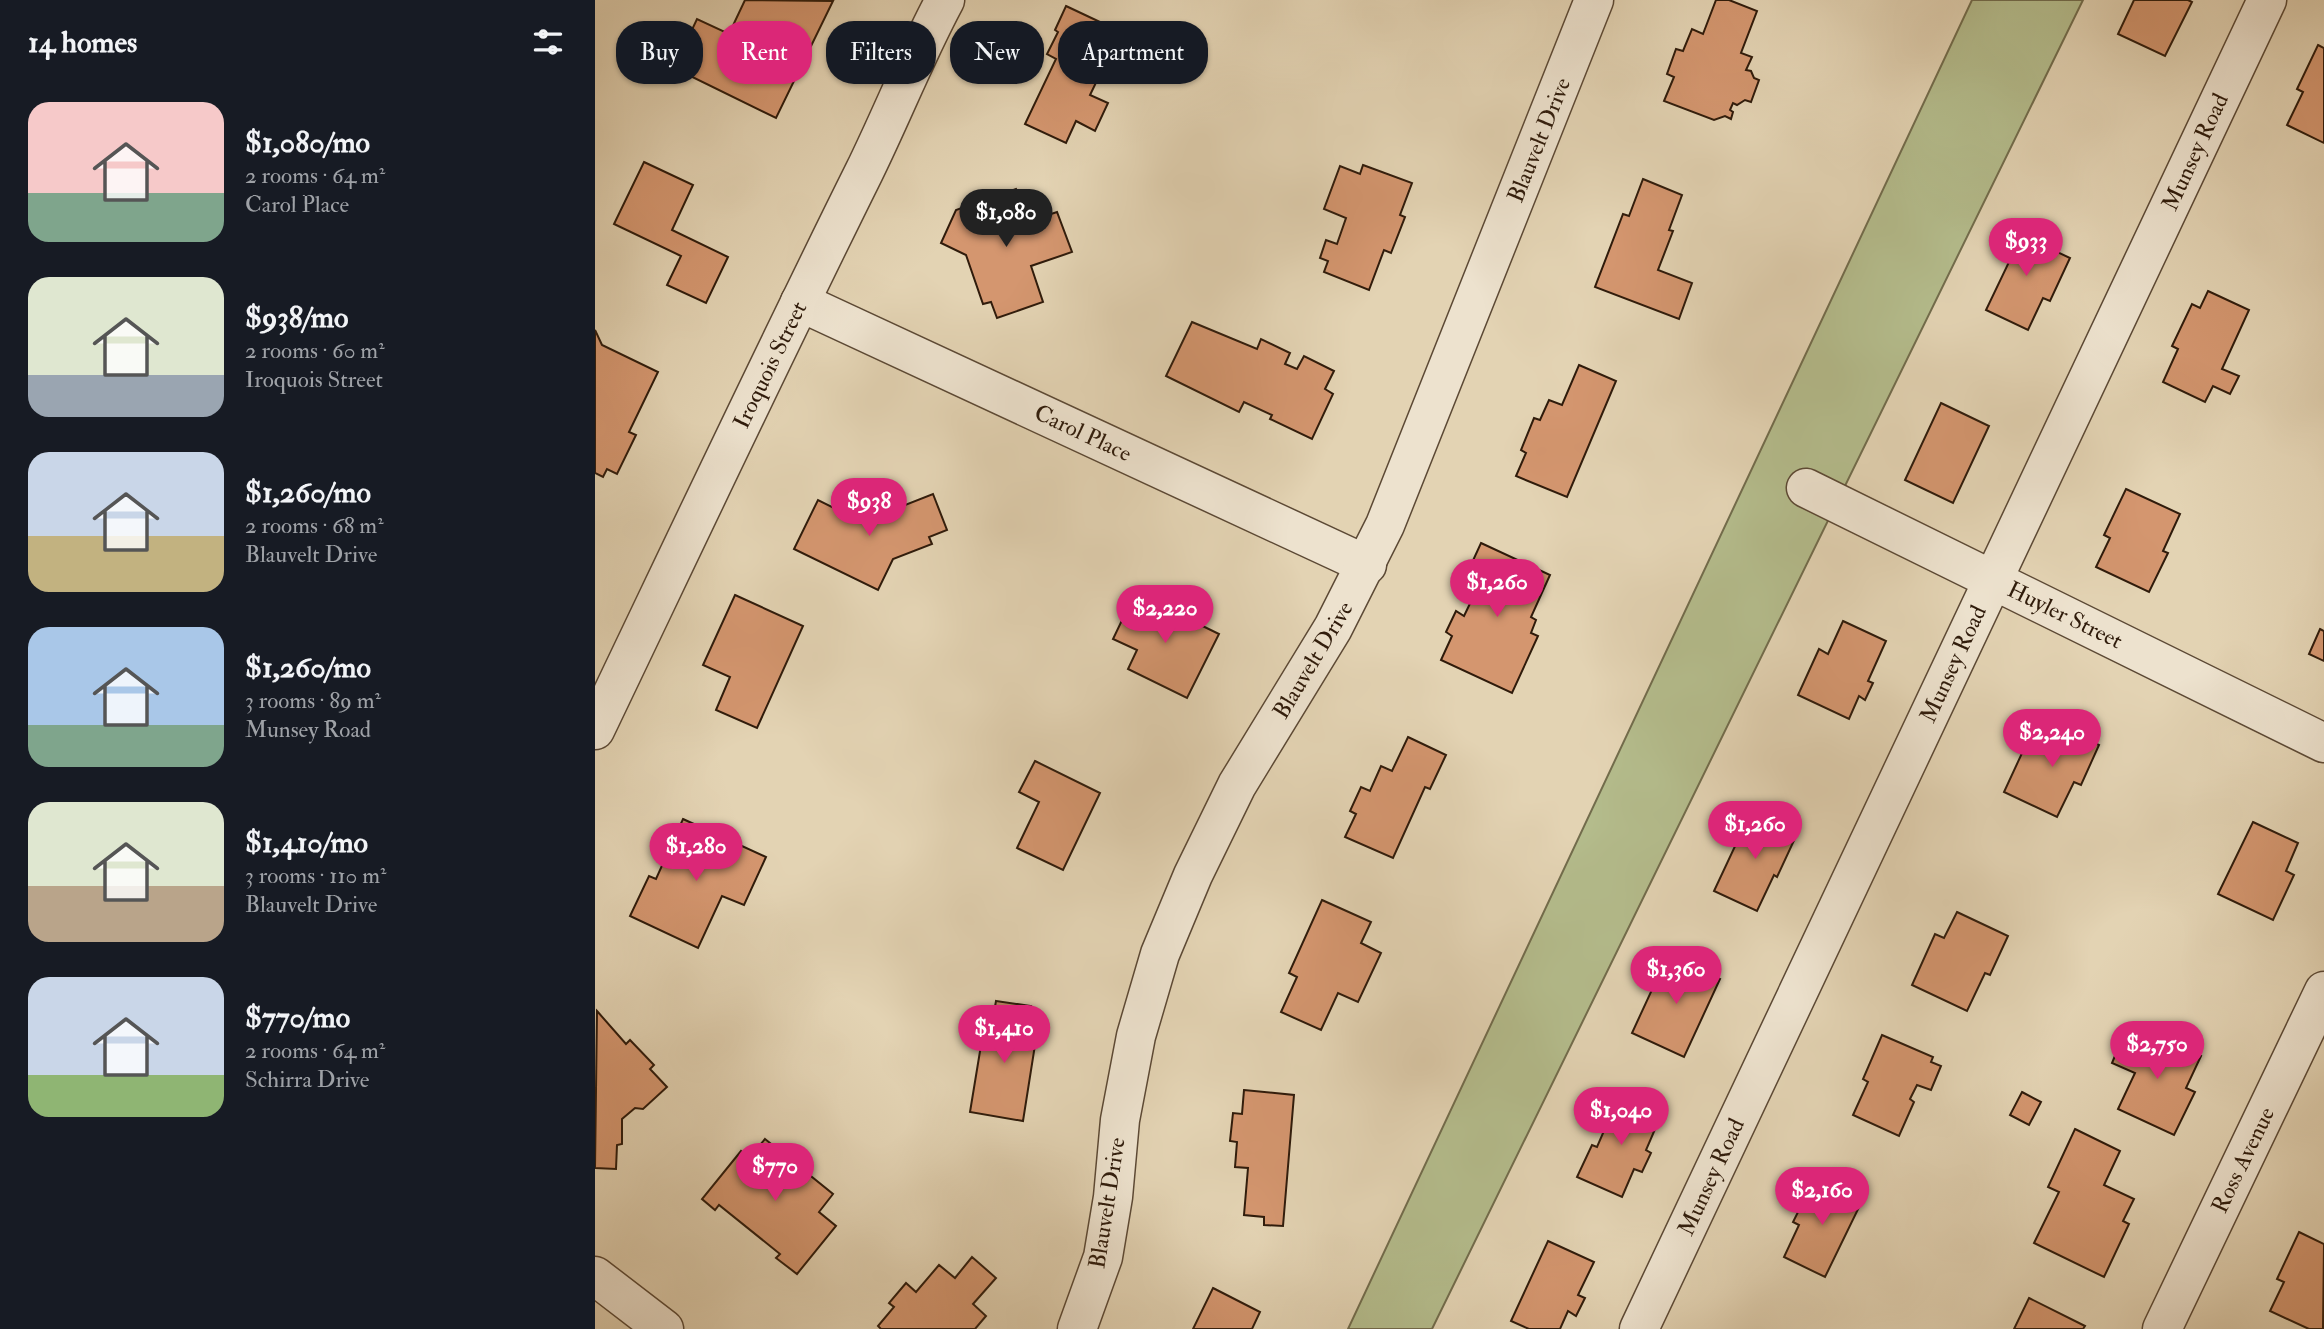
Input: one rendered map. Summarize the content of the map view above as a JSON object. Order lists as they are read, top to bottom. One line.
{"streets":{"street":["Blauvelt Drive","Munsey Road","Iroquois Street","Carol Place","Huyler Street","Ross Avenue"]},"crossings":[["Blauvelt Drive","Carol Place"],["Munsey Road","Huyler Street"],["Iroquois Street","Carol Place"]],"page":{"heading":"14 homes","chip":["Buy","Rent","Filters","New","Apartment"],"list":[{"name":"$1,080/mo","note":"2 rooms · 64 m² · Carol Place"},{"name":"$938/mo","note":"2 rooms · 60 m² · Iroquois Street"},{"name":"$1,260/mo","note":"2 rooms · 68 m² · Blauvelt Drive"},{"name":"$1,260/mo","note":"3 rooms · 89 m² · Munsey Road"},{"name":"$1,410/mo","note":"3 rooms · 110 m² · Blauvelt Drive"},{"name":"$770/mo","note":"2 rooms · 64 m² · Schirra Drive"}],"price":["$1,080","$933","$938","$1,260","$2,220","$2,240","$1,260","$1,280","$1,360","$1,410","$2,750","$1,040","$770","$2,160"]}}
